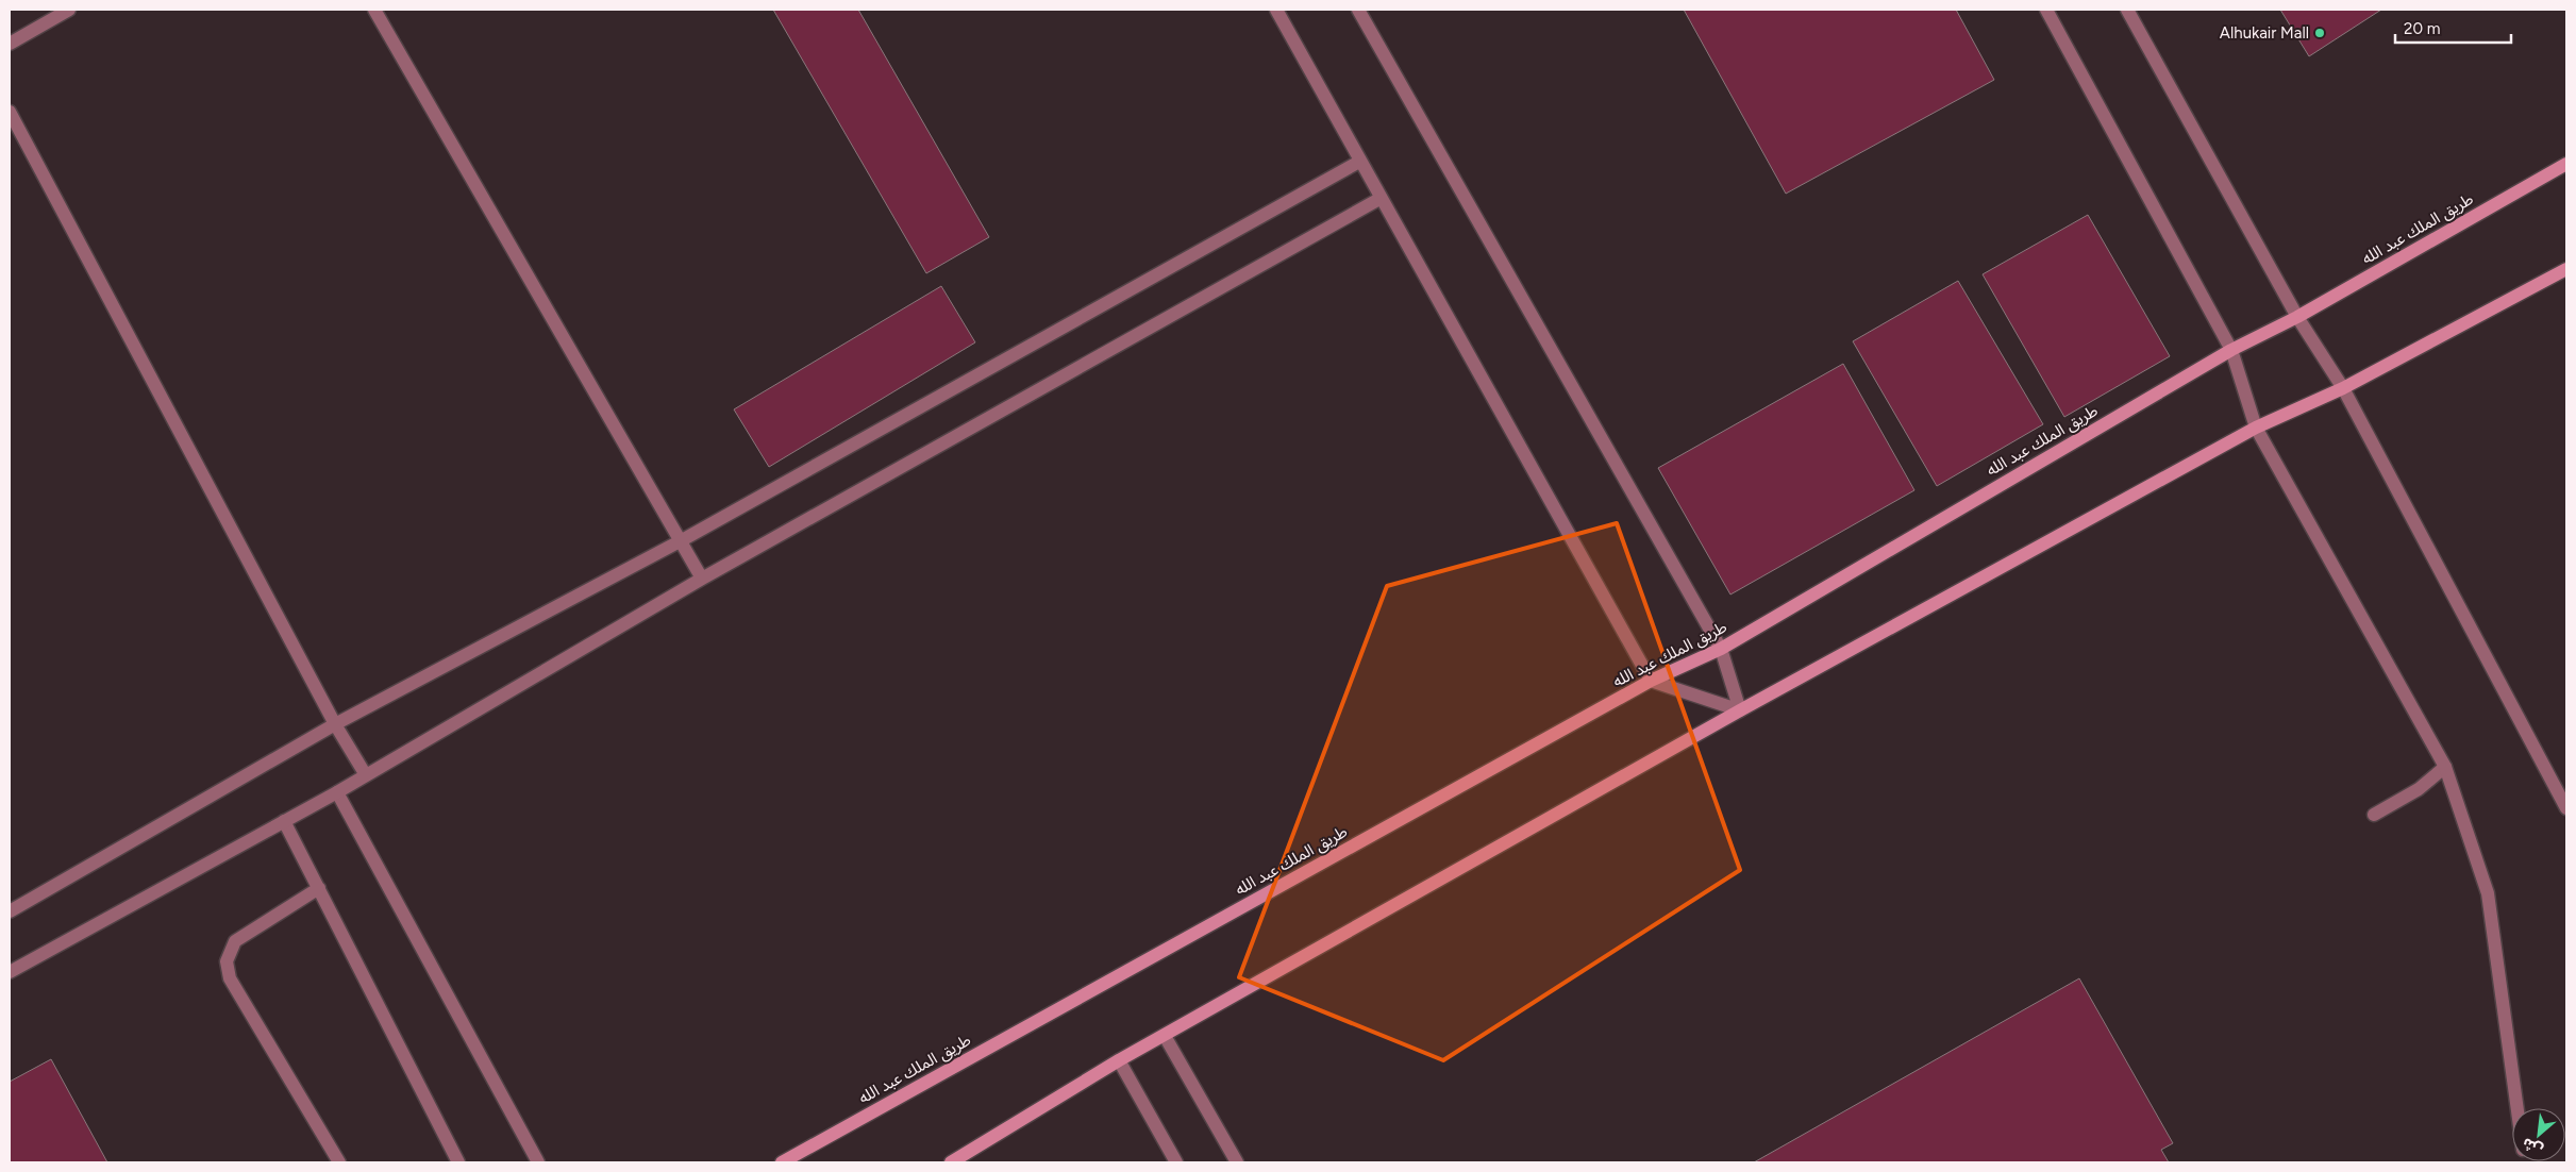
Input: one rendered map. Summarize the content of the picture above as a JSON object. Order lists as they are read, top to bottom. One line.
{"streets":{"main road":["طريق الملك عبد الله"]},"places":["Alhukair Mall"],"scale_bar":"20 m","north":"bottom left"}
